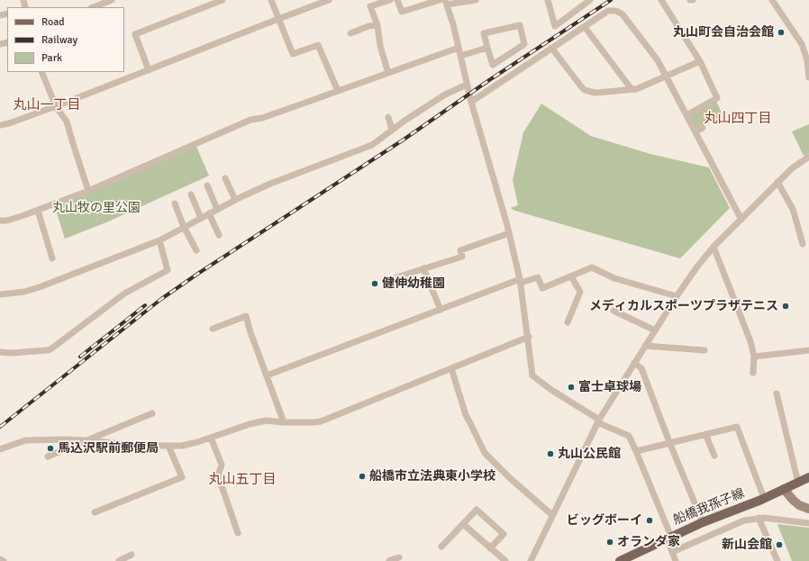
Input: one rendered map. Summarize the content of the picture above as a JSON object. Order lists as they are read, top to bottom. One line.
{"streets":{"main road":["船橋我孫子線"]},"districts":["丸山一丁目","丸山四丁目","丸山五丁目"],"parks":["丸山牧の里公園"],"places":["丸山町会自治会館","健伸幼稚園","メディカルスポーツプラザテニス","富士卓球場","馬込沢駅前郵便局","丸山公民館","船橋市立法典東小学校","ビッグボーイ","オランダ家","新山会館"],"legend":["Road","Railway","Park"]}
